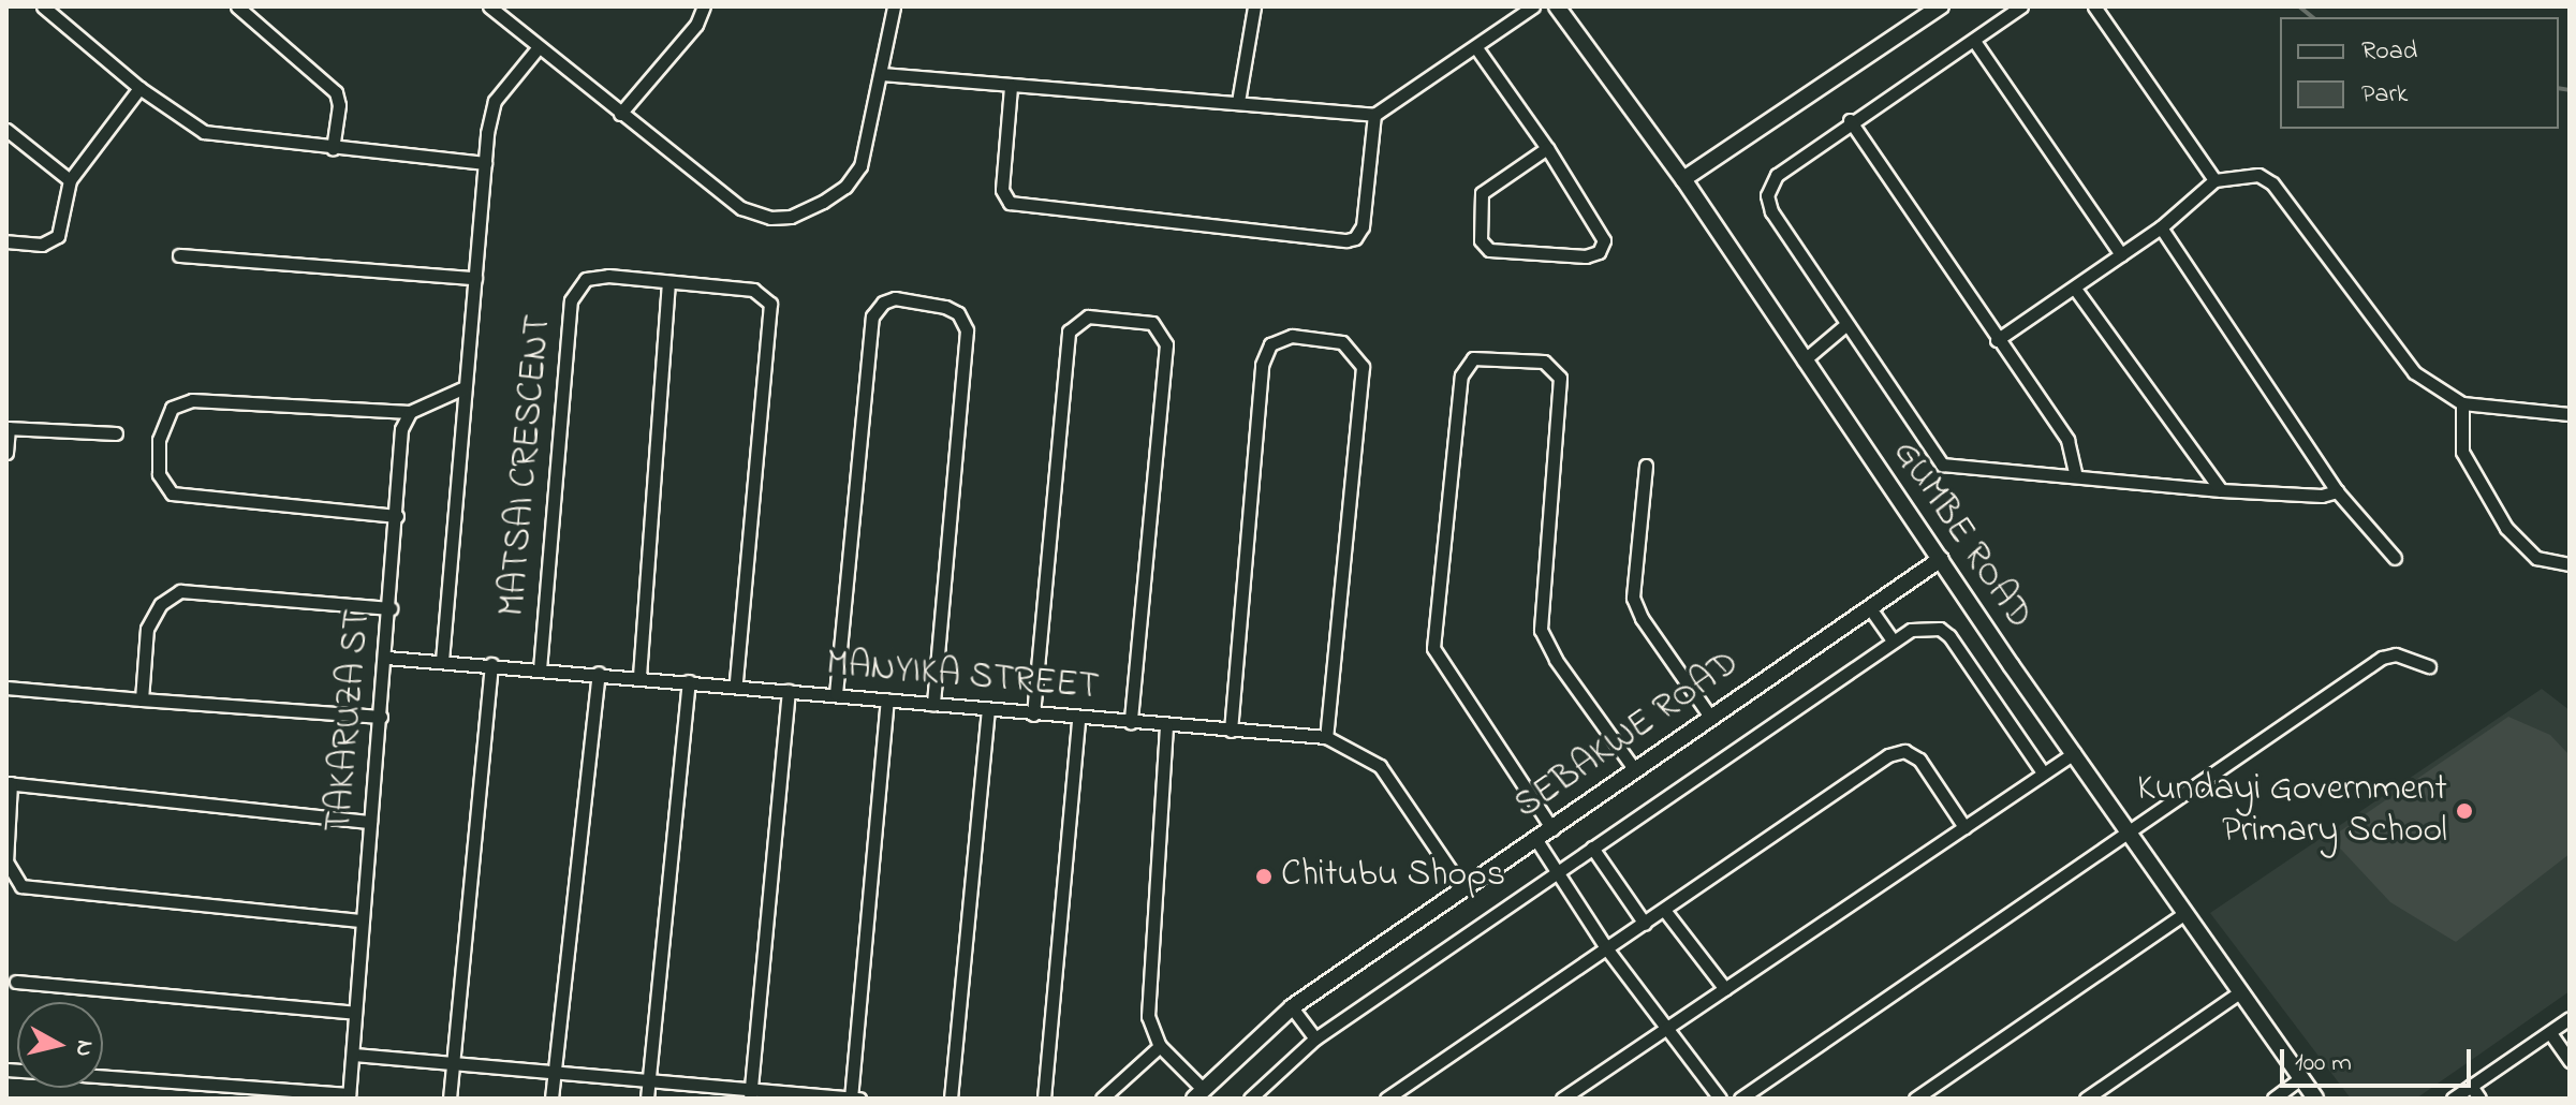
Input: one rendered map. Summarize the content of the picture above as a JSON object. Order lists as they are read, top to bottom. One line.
{"streets":{"street":["MATSAI CRESCENT","GUMBE ROAD","MANYIKA STREET","TAKARUZA ST","SEBAKWE ROAD"]},"crossings":[["MATSAI CRESCENT","MANYIKA STREET"],["GUMBE ROAD","SEBAKWE ROAD"],["MANYIKA STREET","TAKARUZA ST"],["MANYIKA STREET","SEBAKWE ROAD"]],"places":["Kundayi Government Primary School","Chitubu Shops"],"legend":["Road","Park"],"scale_bar":"100 m","north":"right"}
